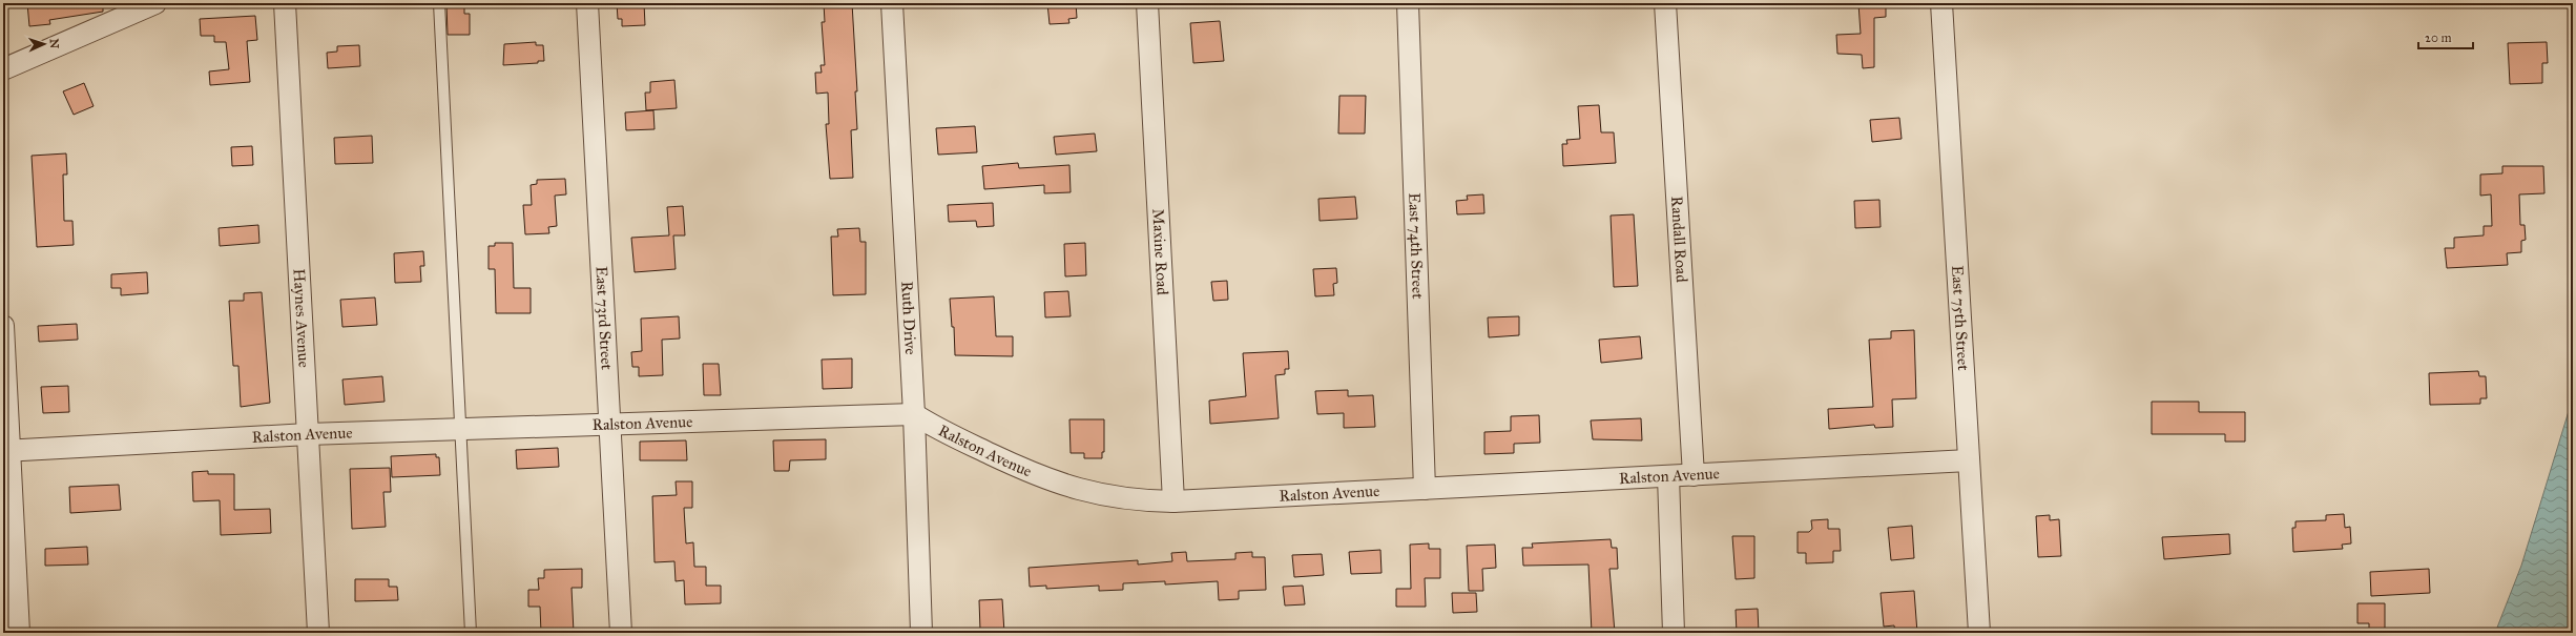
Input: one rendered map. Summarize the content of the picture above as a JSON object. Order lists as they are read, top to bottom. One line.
{"streets":{"street":["Randall Road","East 74th Street","Maxine Road","Haynes Avenue","East 73rd Street","Ruth Drive","East 75th Street","Ralston Avenue"]},"crossings":[["Randall Road","Ralston Avenue"],["East 74th Street","Ralston Avenue"],["Maxine Road","Ralston Avenue"],["Haynes Avenue","Ralston Avenue"],["East 73rd Street","Ralston Avenue"],["Ruth Drive","Ralston Avenue"],["East 75th Street","Ralston Avenue"]],"scale_bar":"20 m","north":"right"}
